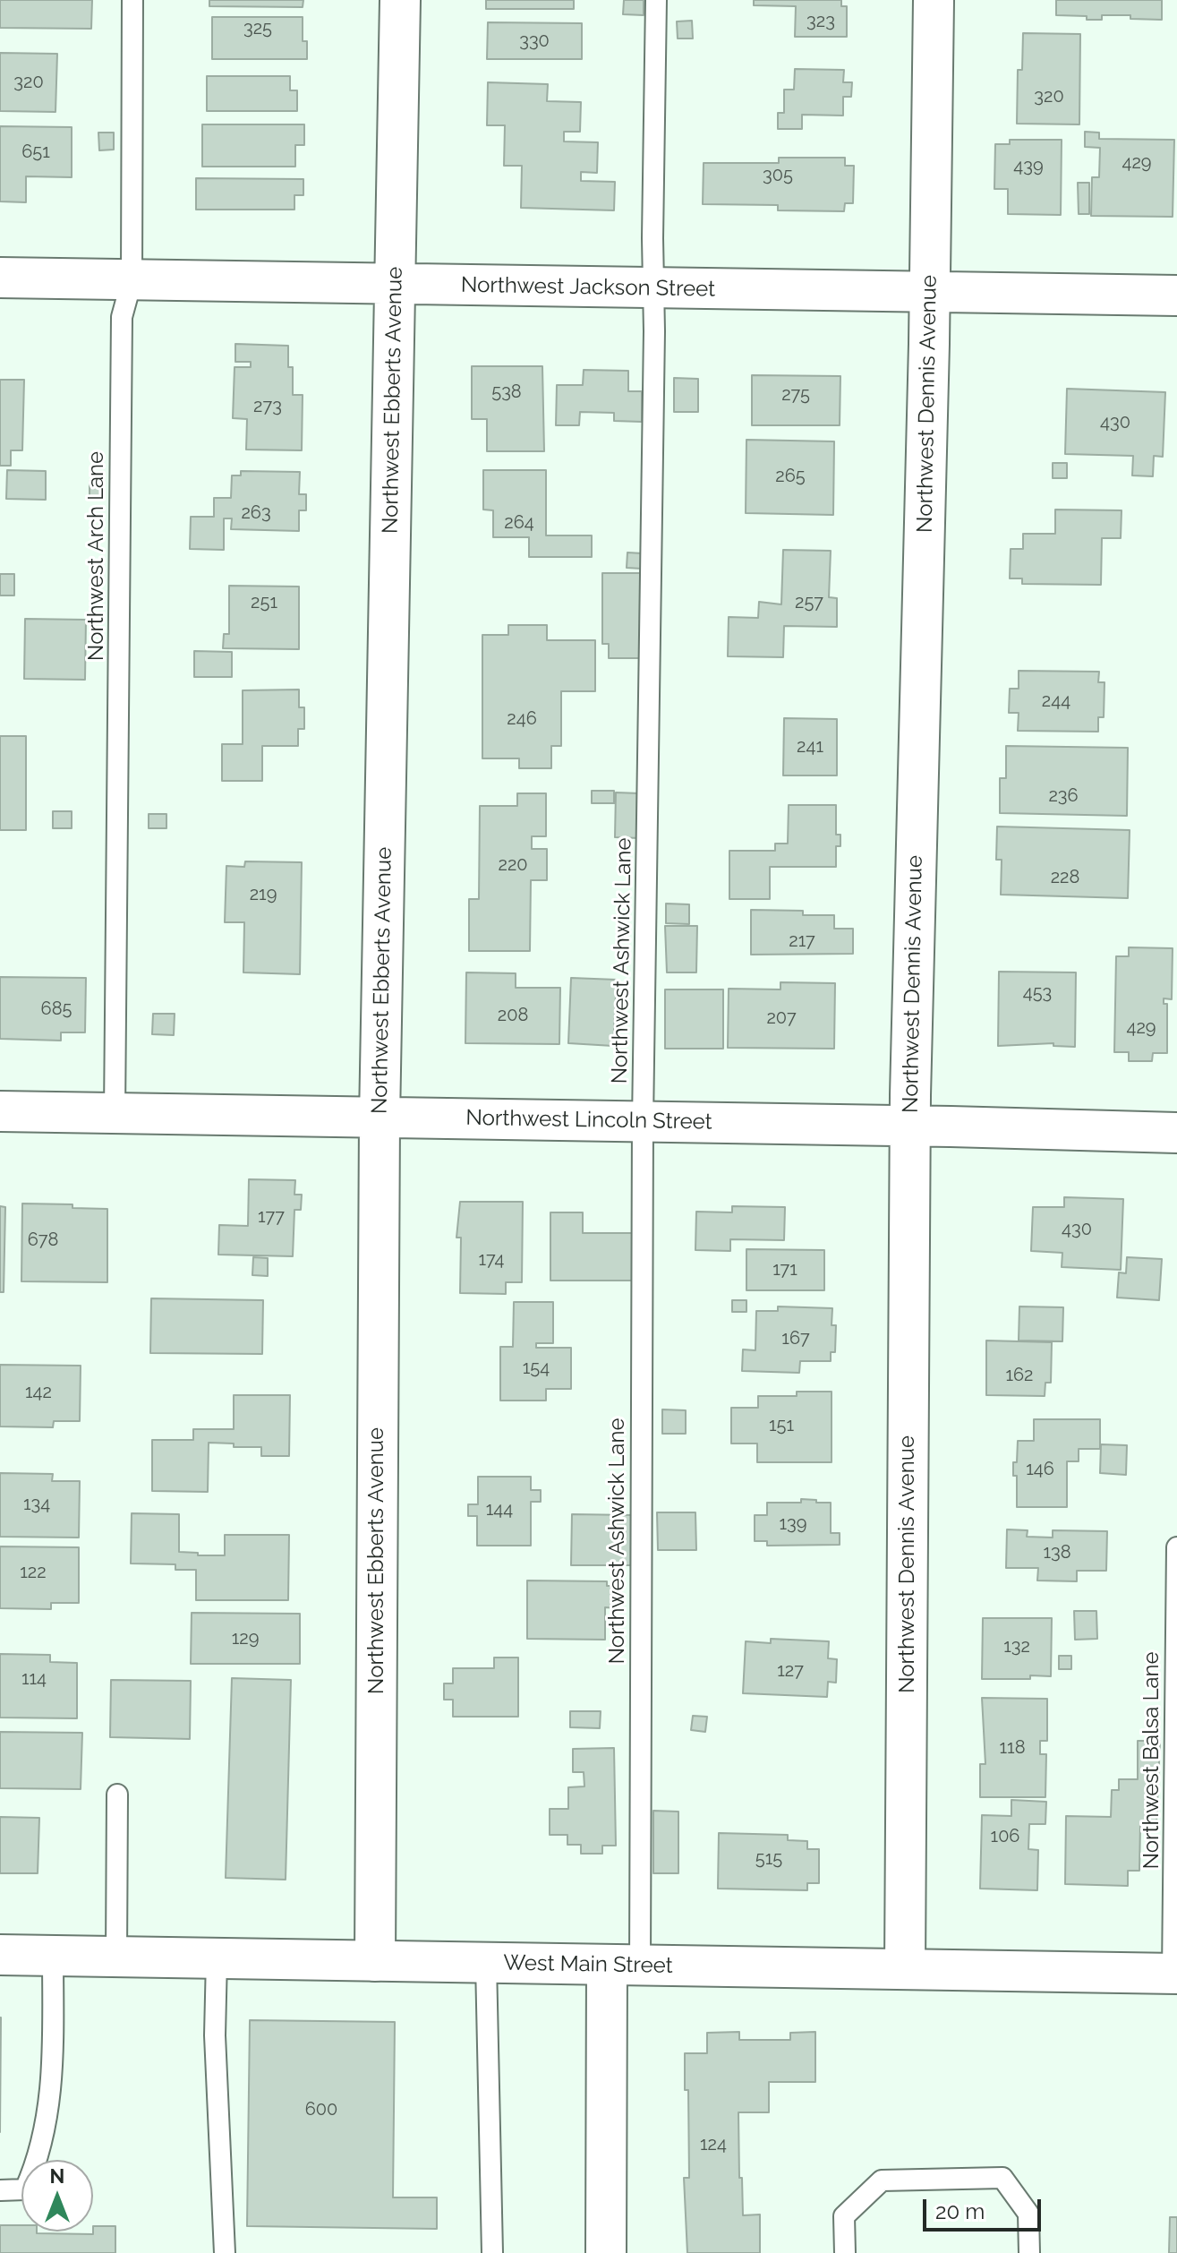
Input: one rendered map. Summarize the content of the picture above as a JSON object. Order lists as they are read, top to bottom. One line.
{"streets":{"street":["Northwest Jackson Street","Northwest Ebberts Avenue","Northwest Dennis Avenue","Northwest Lincoln Street","West Main Street"],"lane":["Northwest Arch Lane","Northwest Ashwick Lane","Northwest Balsa Lane"]},"crossings":[["Northwest Jackson Street","Northwest Ebberts Avenue"],["Northwest Jackson Street","Northwest Dennis Avenue"],["Northwest Jackson Street","Northwest Arch Lane"],["Northwest Jackson Street","Northwest Ashwick Lane"],["Northwest Ebberts Avenue","Northwest Lincoln Street"],["Northwest Ebberts Avenue","West Main Street"],["Northwest Dennis Avenue","Northwest Lincoln Street"],["Northwest Dennis Avenue","West Main Street"],["Northwest Arch Lane","Northwest Lincoln Street"],["Northwest Ashwick Lane","Northwest Lincoln Street"],["Northwest Ashwick Lane","West Main Street"],["Northwest Balsa Lane","West Main Street"]],"house_numbers":["323","325","330","320","320","651","429","439","305","538","275","273","430","265","263","264","251","257","244","246","241","236","220","228","219","217","453","685","208","207","429","177","430","678","174","171","167","154","162","142","151","146","134","144","139","138","122","129","132","127","114","118","106","515","600","124"],"scale_bar":"20 m","north":"top"}
